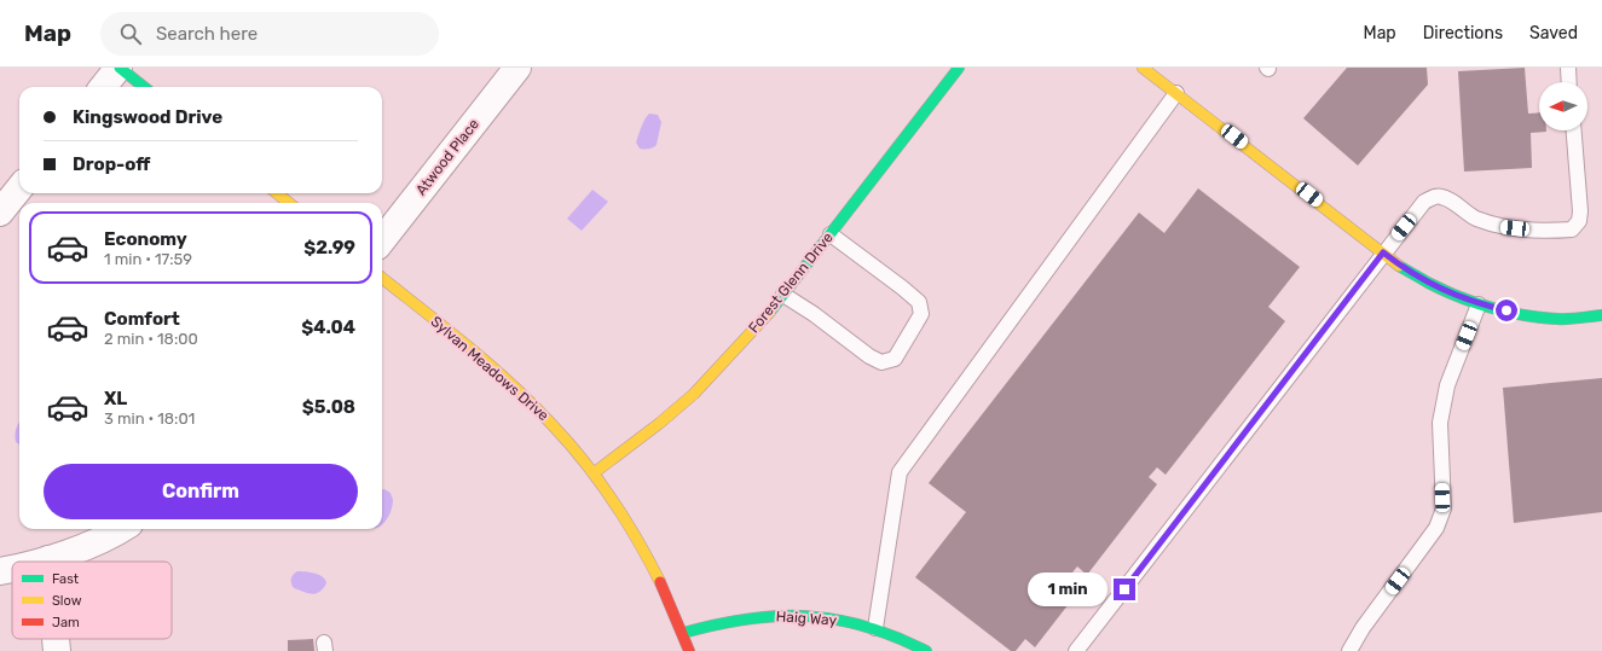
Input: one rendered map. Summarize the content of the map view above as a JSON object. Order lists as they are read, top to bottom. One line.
{"streets":{"street":["Atwood Place","Forest Glenn Drive","Sylvan Meadows Drive","Haig Way"]},"crossings":[["Forest Glenn Drive","Sylvan Meadows Drive"],["Sylvan Meadows Drive","Haig Way"]],"legend":["Fast","Slow","Jam"],"north":"left","page":{"header":"Map","search":"Search here","nav":["Map","Directions","Saved"],"banner":["Kingswood Drive","Drop-off"],"list":[{"name":"Economy","note":"1 min · 17:59","value":"$2.99"},{"name":"Comfort","note":"2 min · 18:00","value":"$4.04"},{"name":"XL","note":"3 min · 18:01","value":"$5.08"}],"buttons":"Confirm","bubble":"1 min"}}
